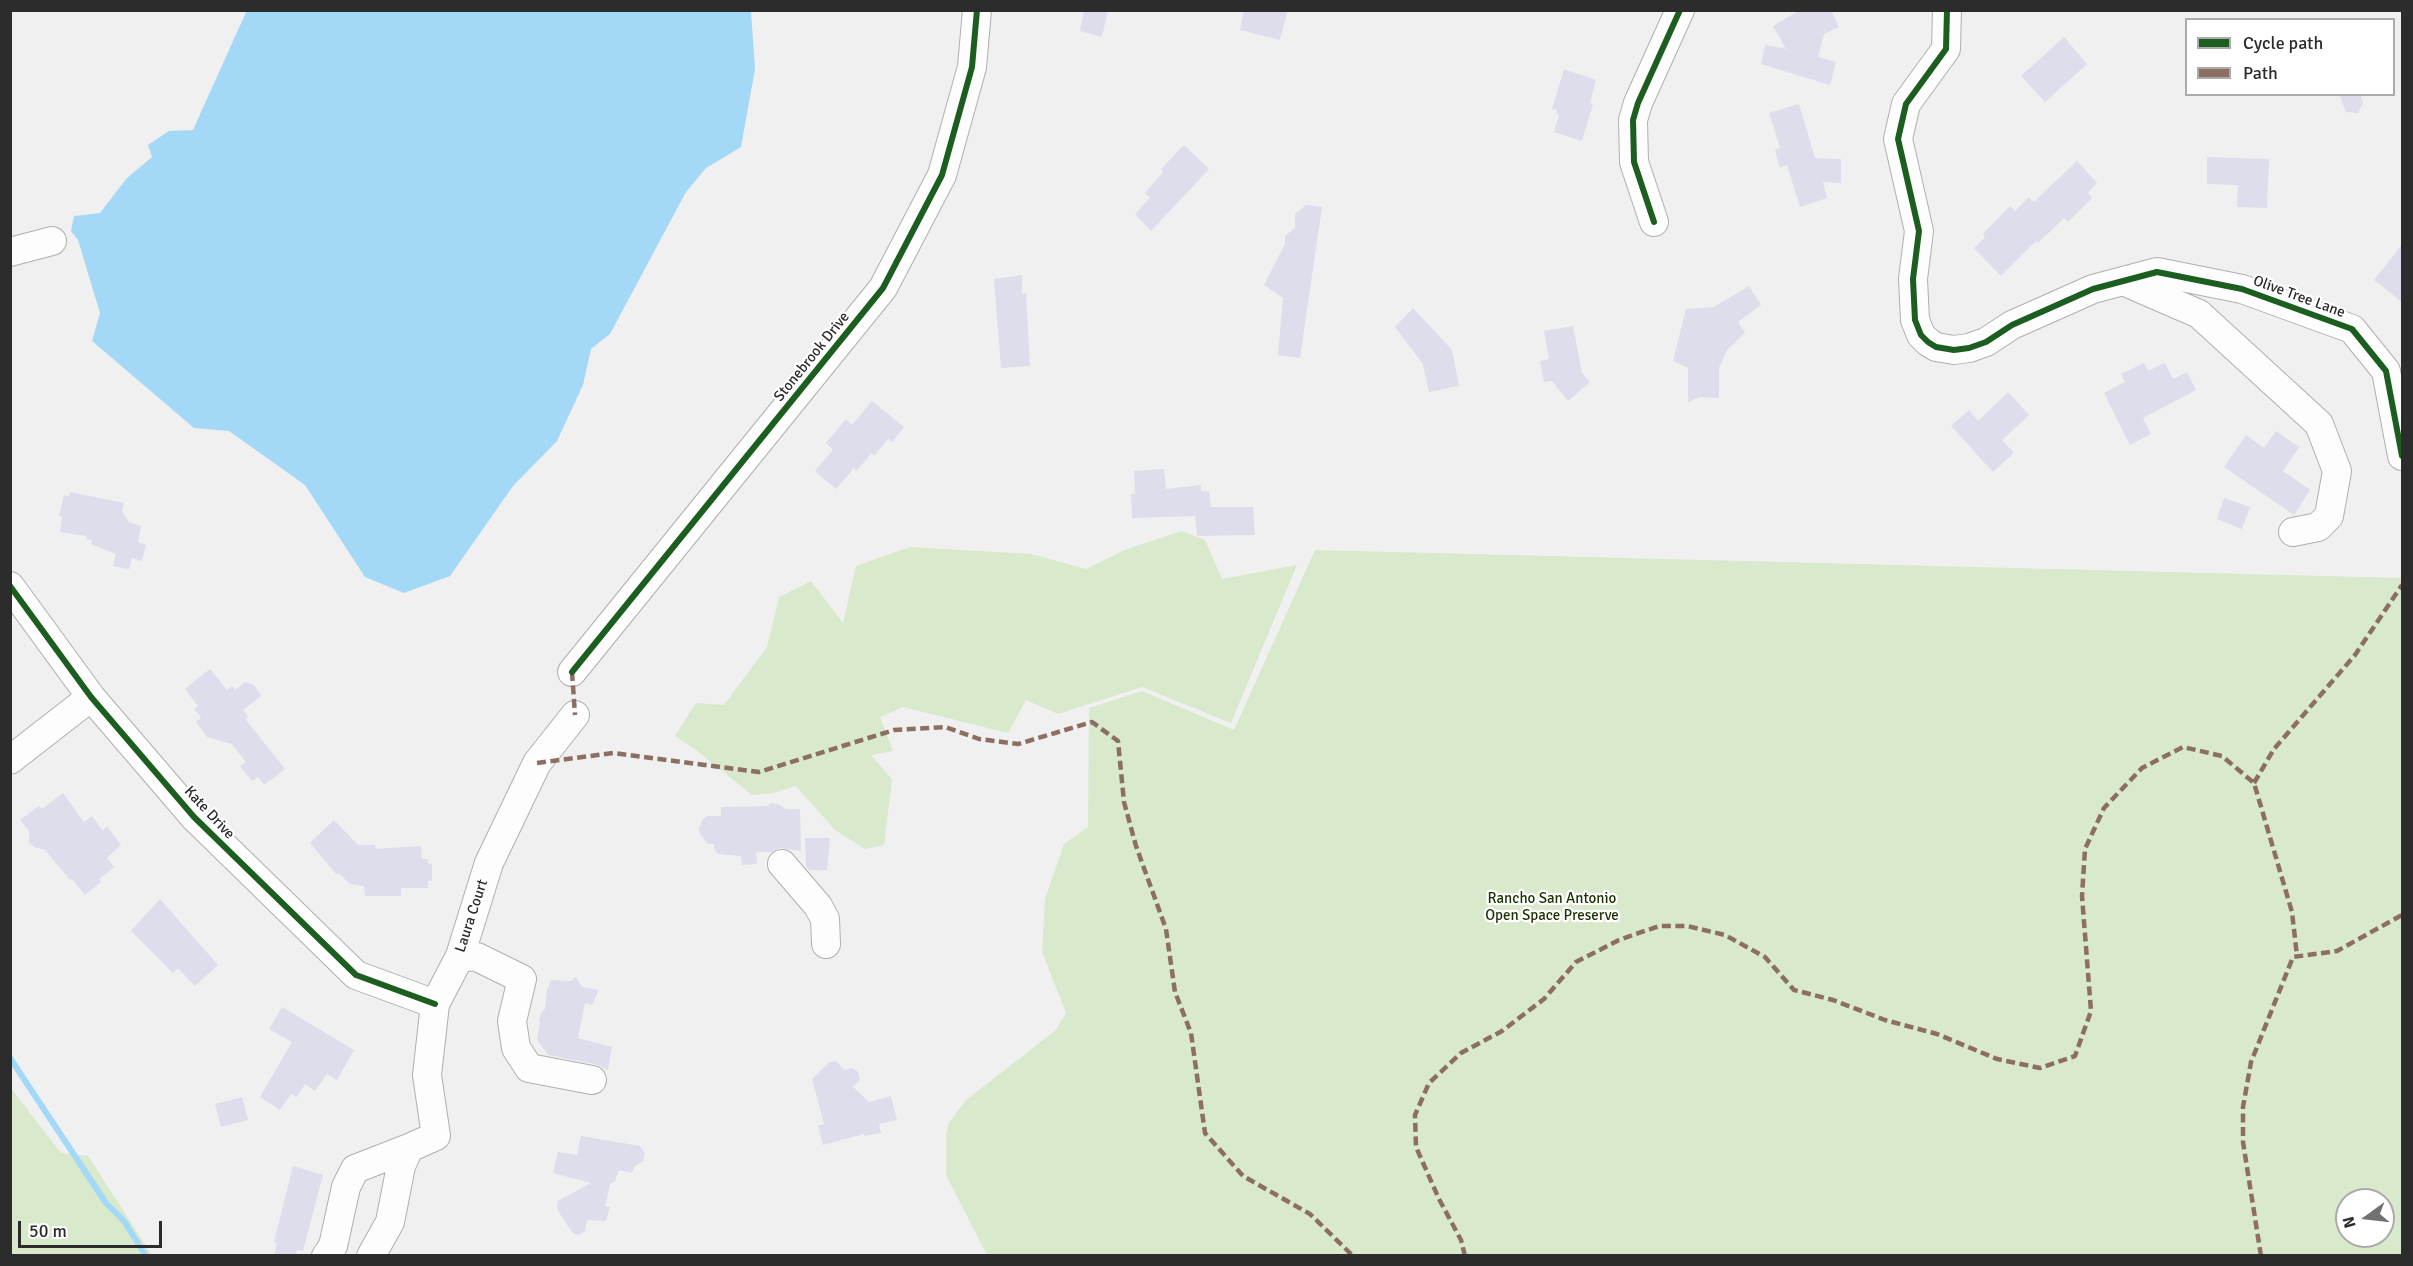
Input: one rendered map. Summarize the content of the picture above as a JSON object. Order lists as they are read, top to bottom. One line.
{"streets":{"street":["Olive Tree Lane","Stonebrook Drive","Kate Drive","Laura Court"]},"crossings":[["Kate Drive","Laura Court"]],"parks":["Rancho San Antonio Open Space Preserve"],"legend":["Cycle path","Path"],"scale_bar":"50 m","north":"left"}
